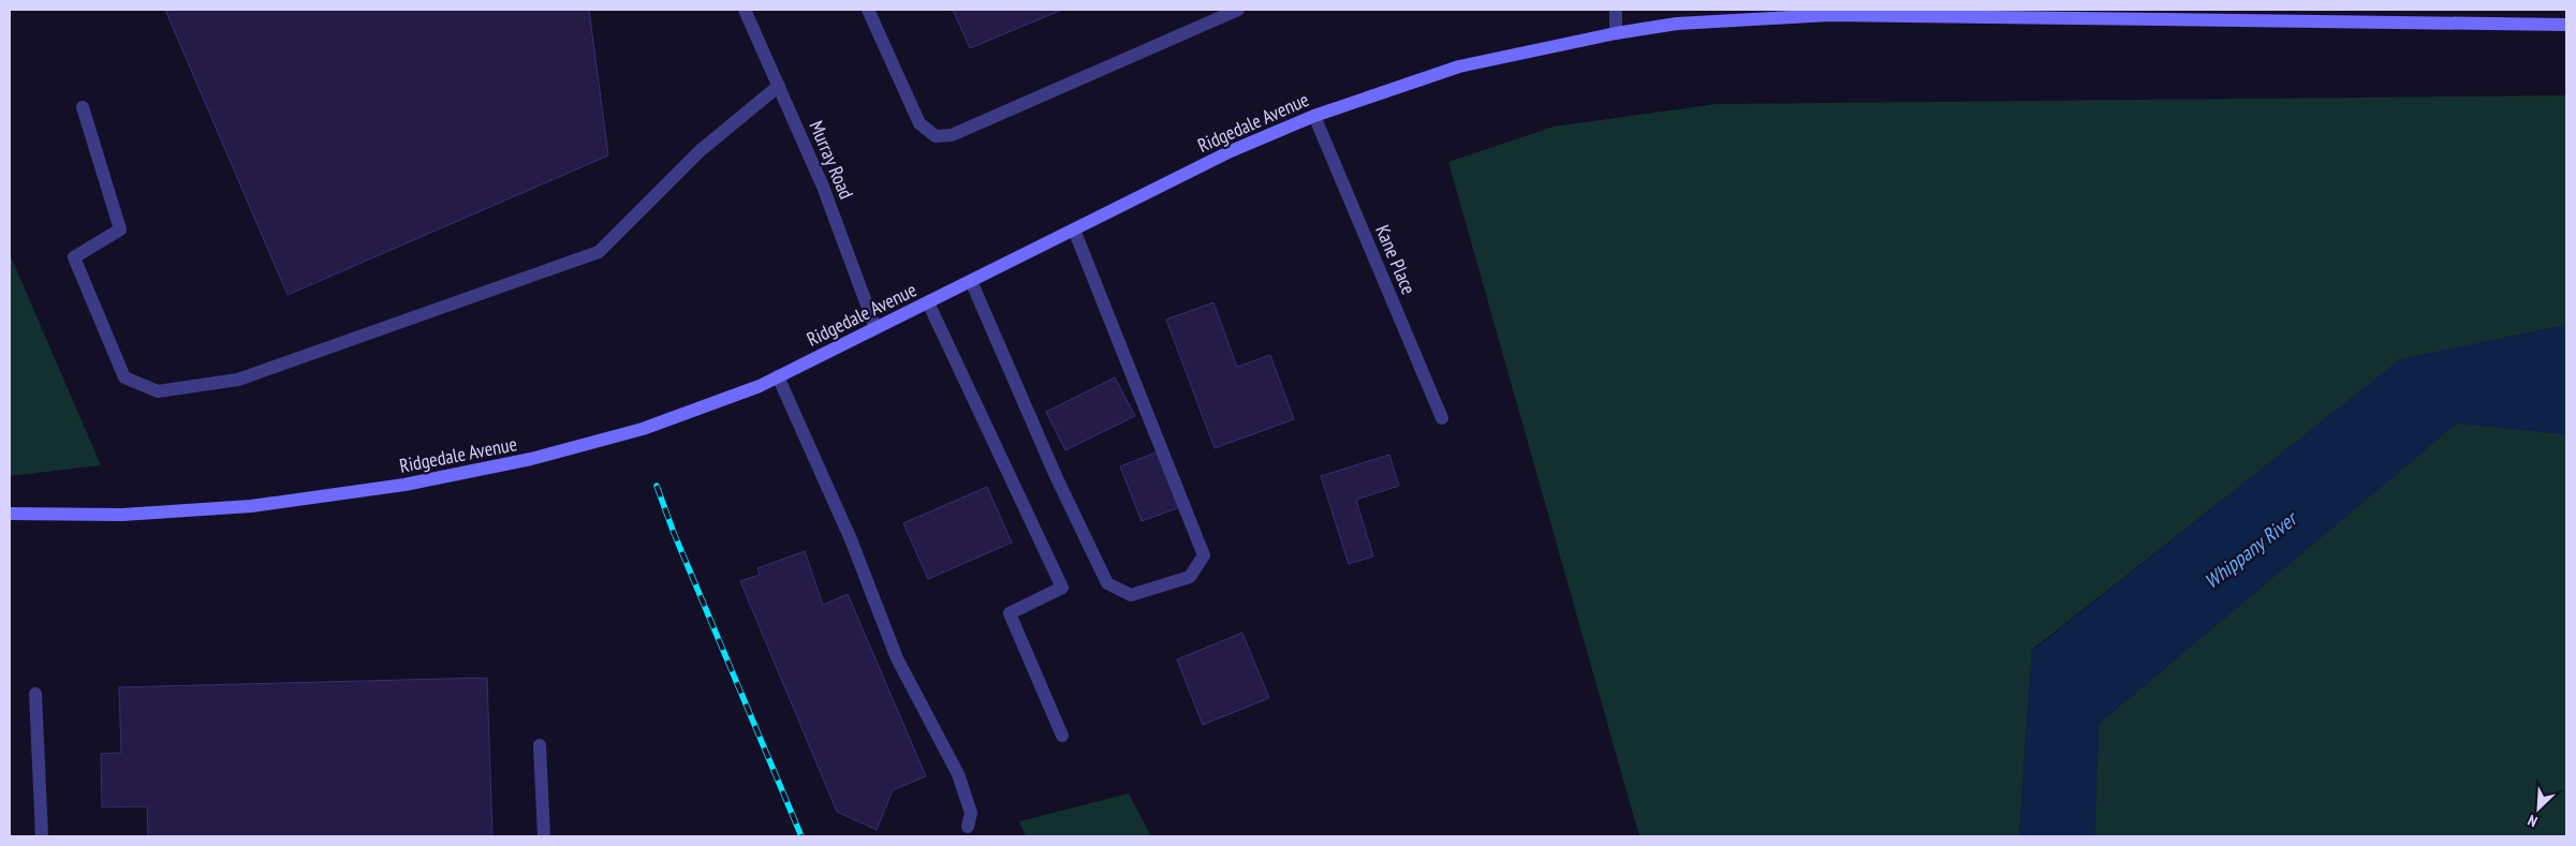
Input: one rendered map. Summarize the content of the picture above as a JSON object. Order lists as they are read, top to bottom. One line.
{"streets":{"main road":["Ridgedale Avenue"],"street":["Murray Road","Kane Place"]},"crossings":[["Ridgedale Avenue","Murray Road"],["Ridgedale Avenue","Kane Place"]],"water":["Whippany River"],"north":"bottom left"}
